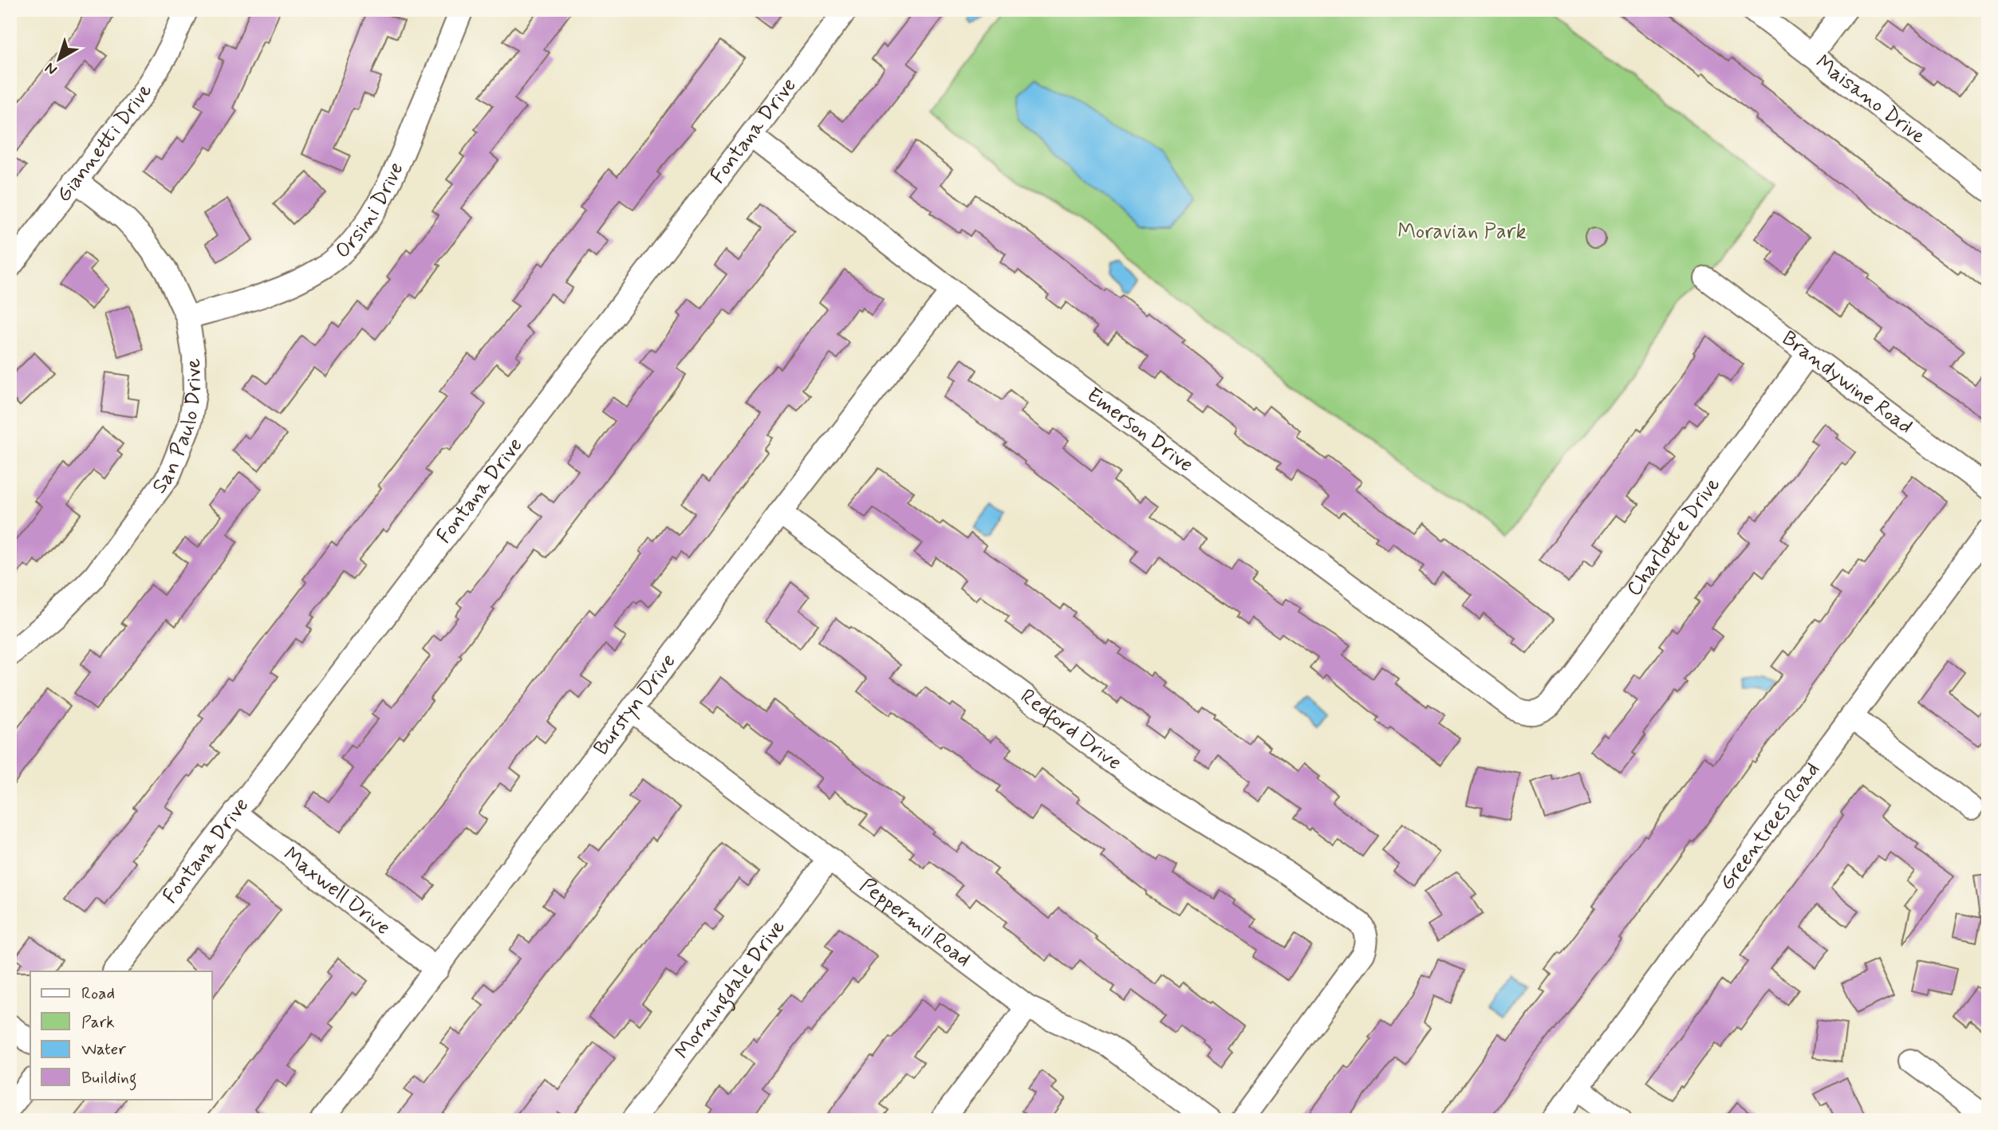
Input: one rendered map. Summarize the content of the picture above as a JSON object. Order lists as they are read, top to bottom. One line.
{"streets":{"street":["Maisano Drive","Fontana Drive","Giannetti Drive","Orsini Drive","Brandywine Road","San Paulo Drive","Emerson Drive","Charlotte Drive","Burstyn Drive","Redford Drive","Greentrees Road","Maxwell Drive","Peppermil Road","Morningdale Drive"]},"crossings":[["Fontana Drive","Emerson Drive"],["Fontana Drive","Maxwell Drive"],["Giannetti Drive","San Paulo Drive"],["Orsini Drive","San Paulo Drive"],["Brandywine Road","Charlotte Drive"],["Emerson Drive","Charlotte Drive"],["Emerson Drive","Burstyn Drive"],["Burstyn Drive","Redford Drive"],["Burstyn Drive","Maxwell Drive"],["Burstyn Drive","Peppermil Road"],["Peppermil Road","Morningdale Drive"]],"parks":["Moravian Park"],"legend":["Road","Park","Water","Building"],"north":"bottom left"}
